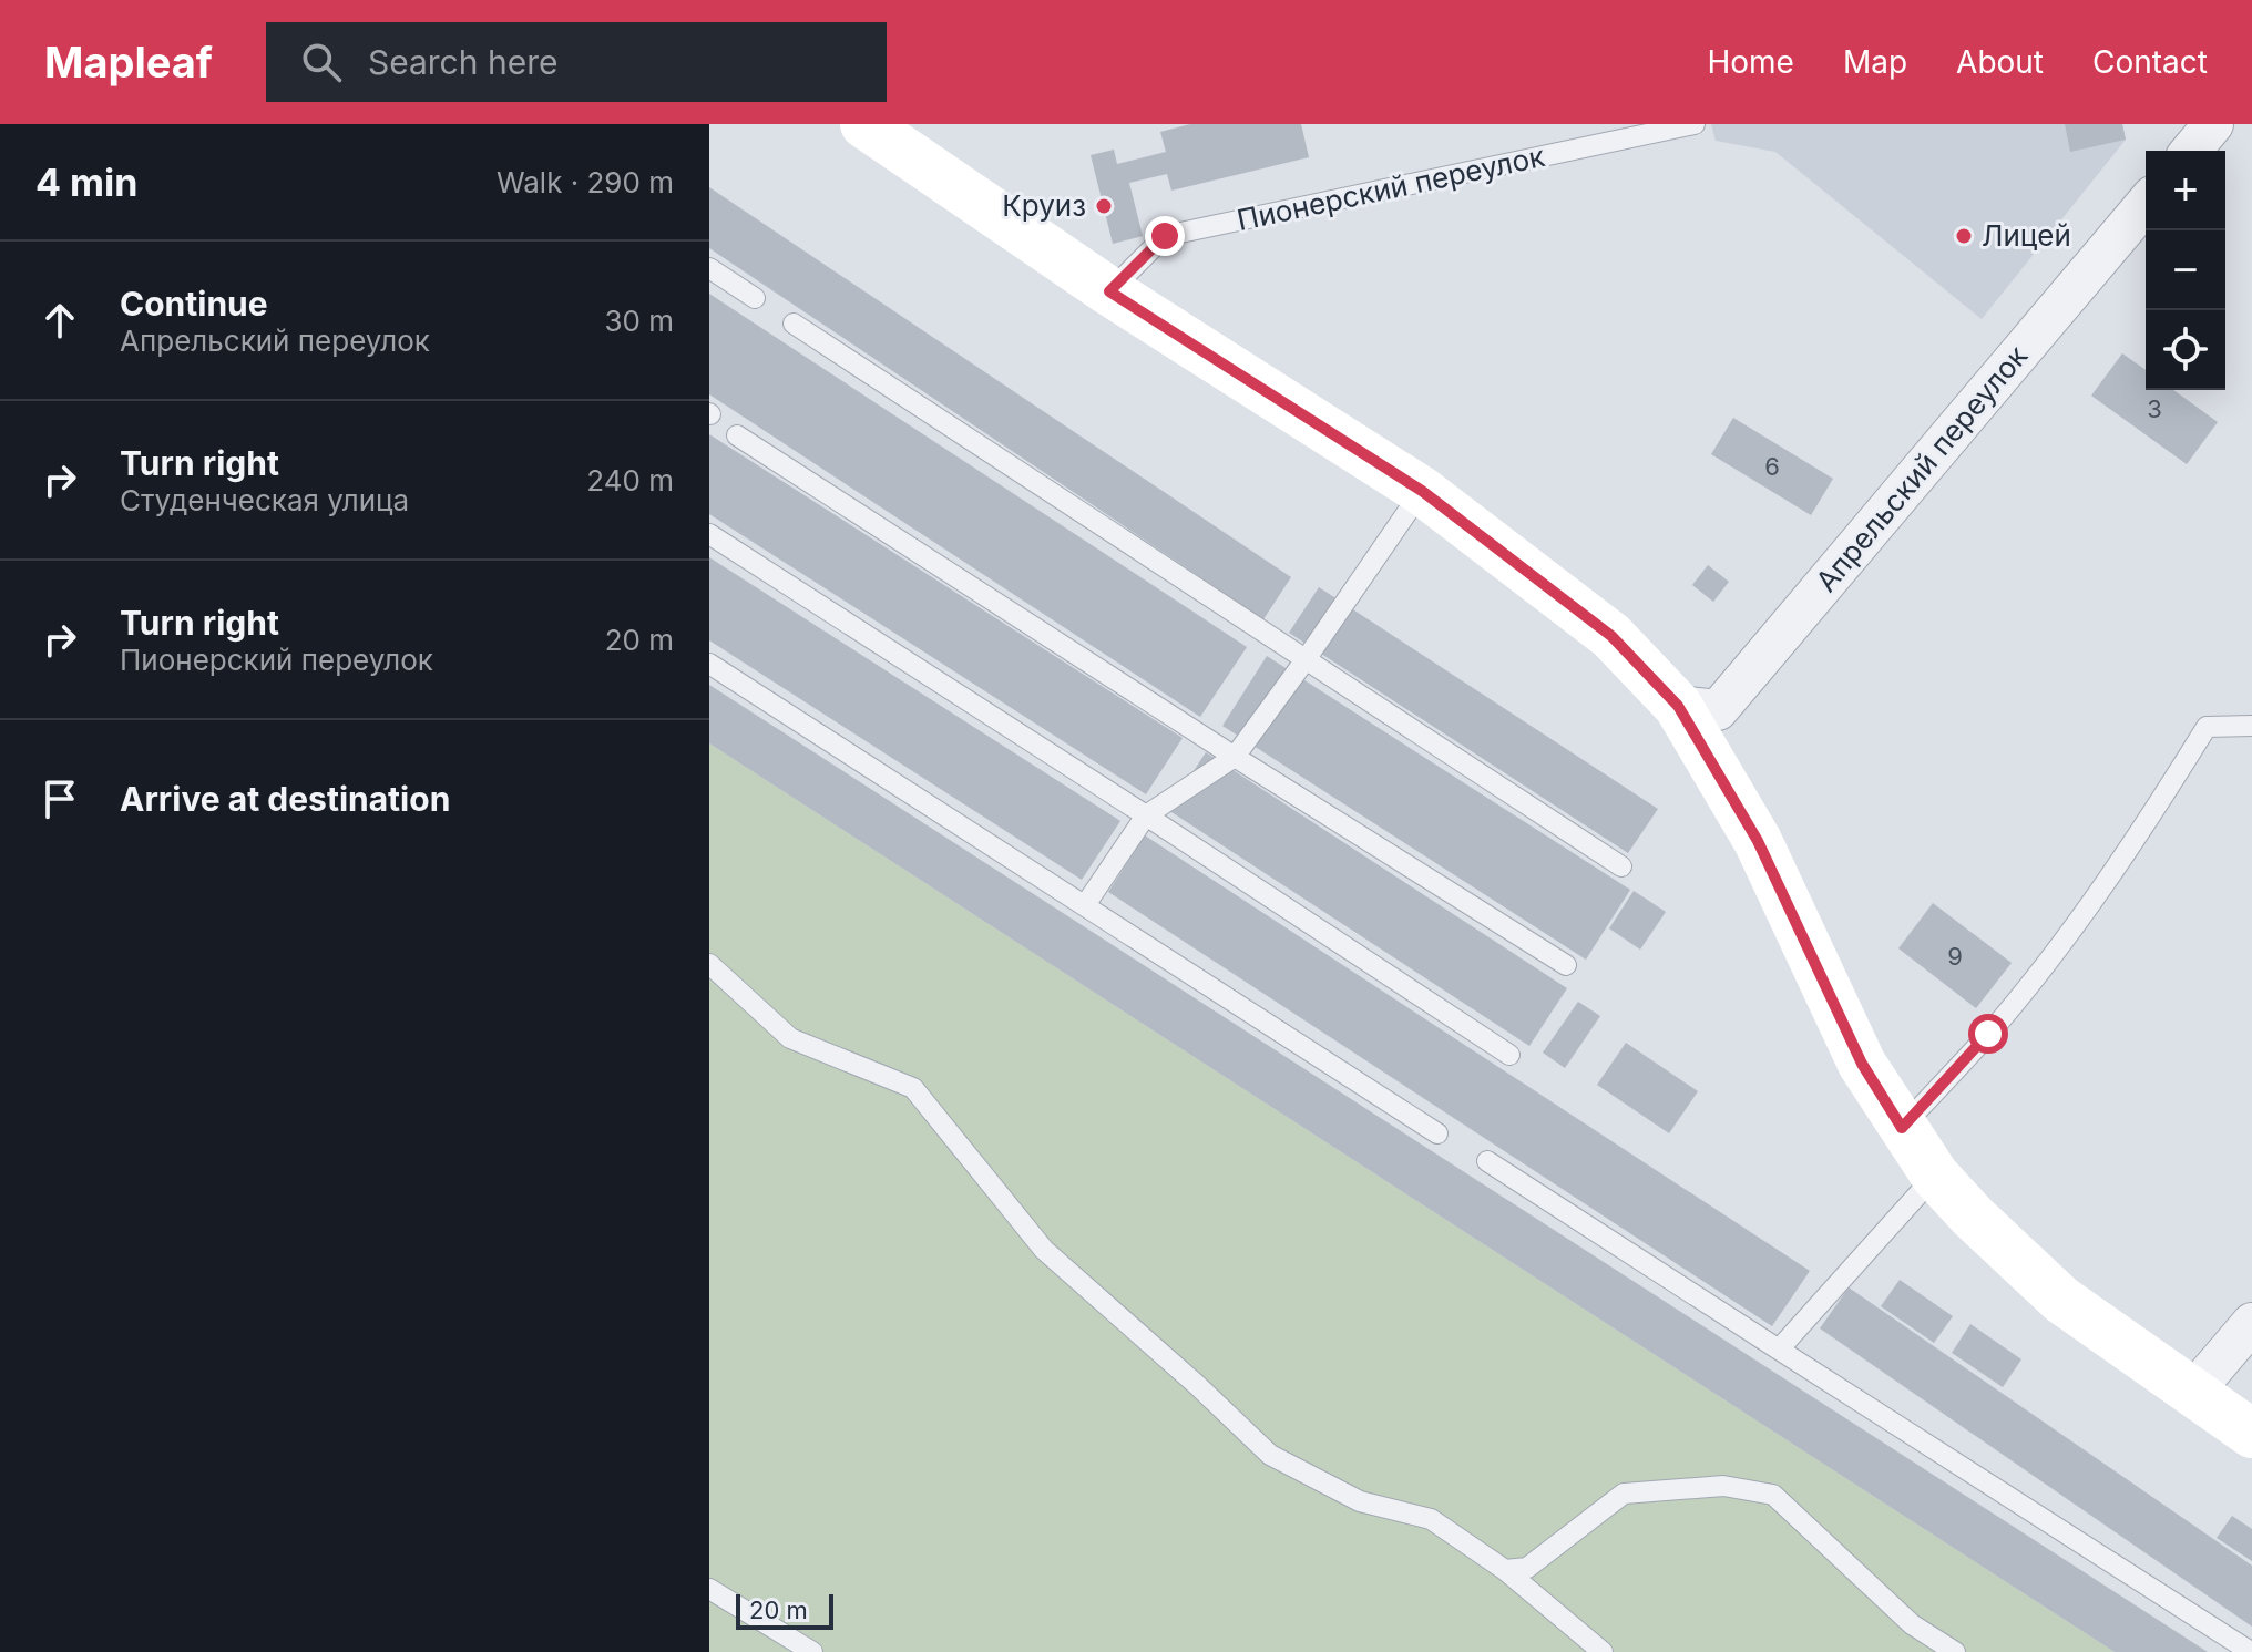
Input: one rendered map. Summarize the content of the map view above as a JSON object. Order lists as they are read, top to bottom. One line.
{"streets":{"street":["Апрельский переулок"],"lane":["Пионерский переулок"]},"places":["Круиз","Лицей"],"house_numbers":["3","6","9"],"scale_bar":"20 m","page":{"header":"Mapleaf","search":"Search here","nav":["Home","Map","About","Contact"],"heading":["4 min","Walk · 290 m"],"map_buttons":["+","−"],"list":[["Continue","Апрельский переулок","30 m"],["Turn right","Студенческая улица","240 m"],["Turn right","Пионерский переулок","20 m"],"Arrive at destination"],"scale":"20 m"}}
